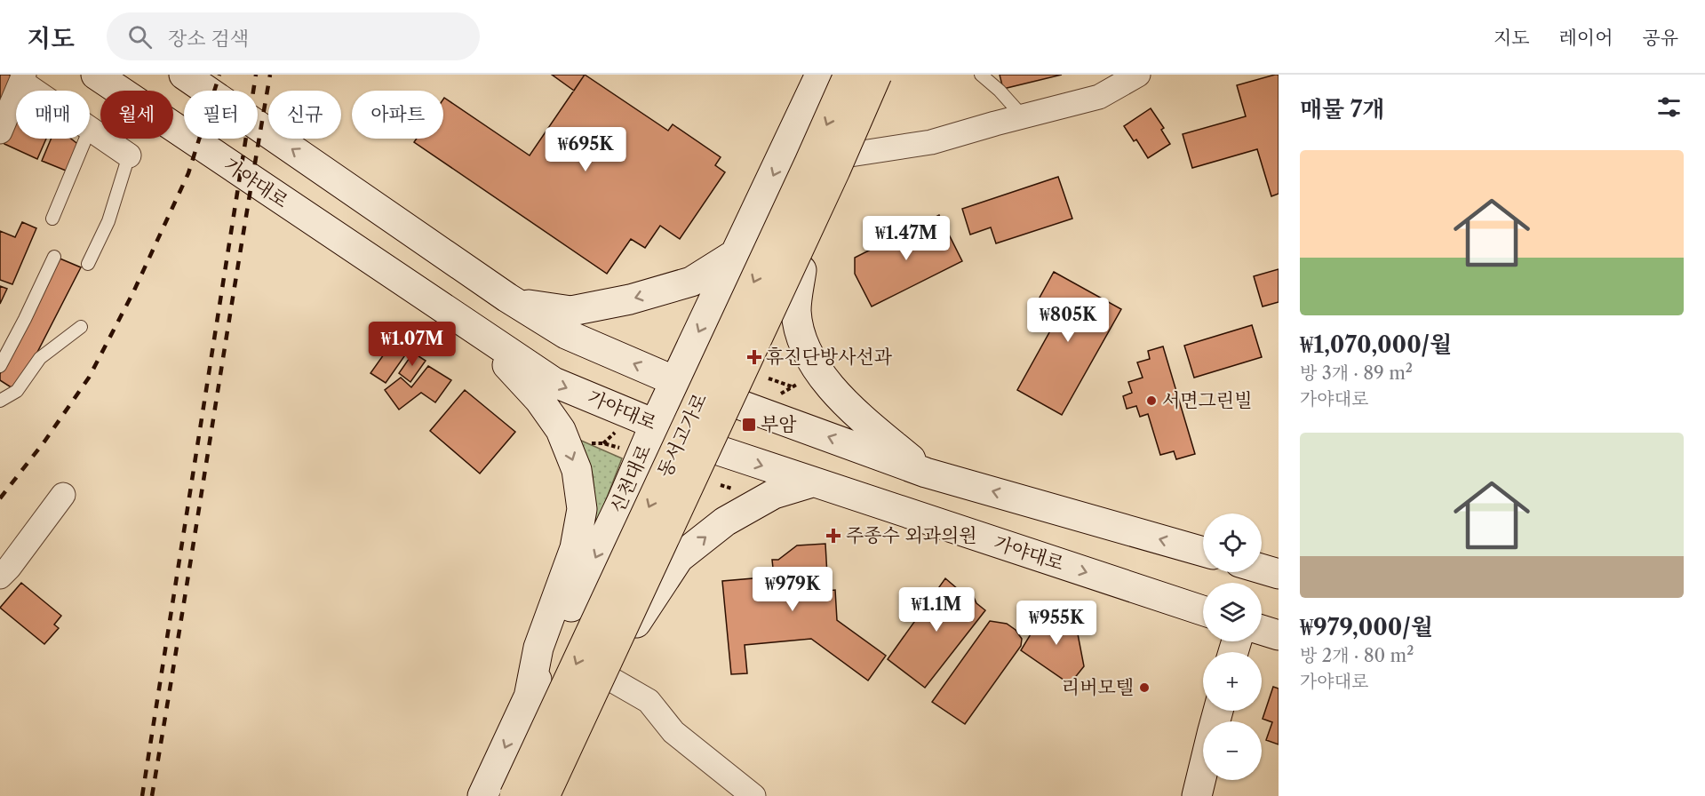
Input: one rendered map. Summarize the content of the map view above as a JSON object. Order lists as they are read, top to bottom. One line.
{"streets":{"highway":["동서고가로"],"main road":["가야대로","신천대로"]},"crossings":[["가야대로","신천대로"]],"places":{"health":["휴진단방사선과","주종수 외과의원"],"other":["서면그린빌","리버모텔"],"transit":["부암"]},"page":{"header":"지도","search":"장소 검색","nav":["지도","레이어","공유"],"heading":"매물 7개","chip":["매매","월세","필터","신규","아파트"],"price":["₩695K","₩1.47M","₩805K","₩1.07M","₩979K","₩1.1M","₩955K"],"list":[{"name":"₩1,070,000/월","note":"방 3개 · 89 m² · 가야대로"},{"name":"₩979,000/월","note":"방 2개 · 80 m² · 가야대로"}],"map_buttons":["+","−"]}}
